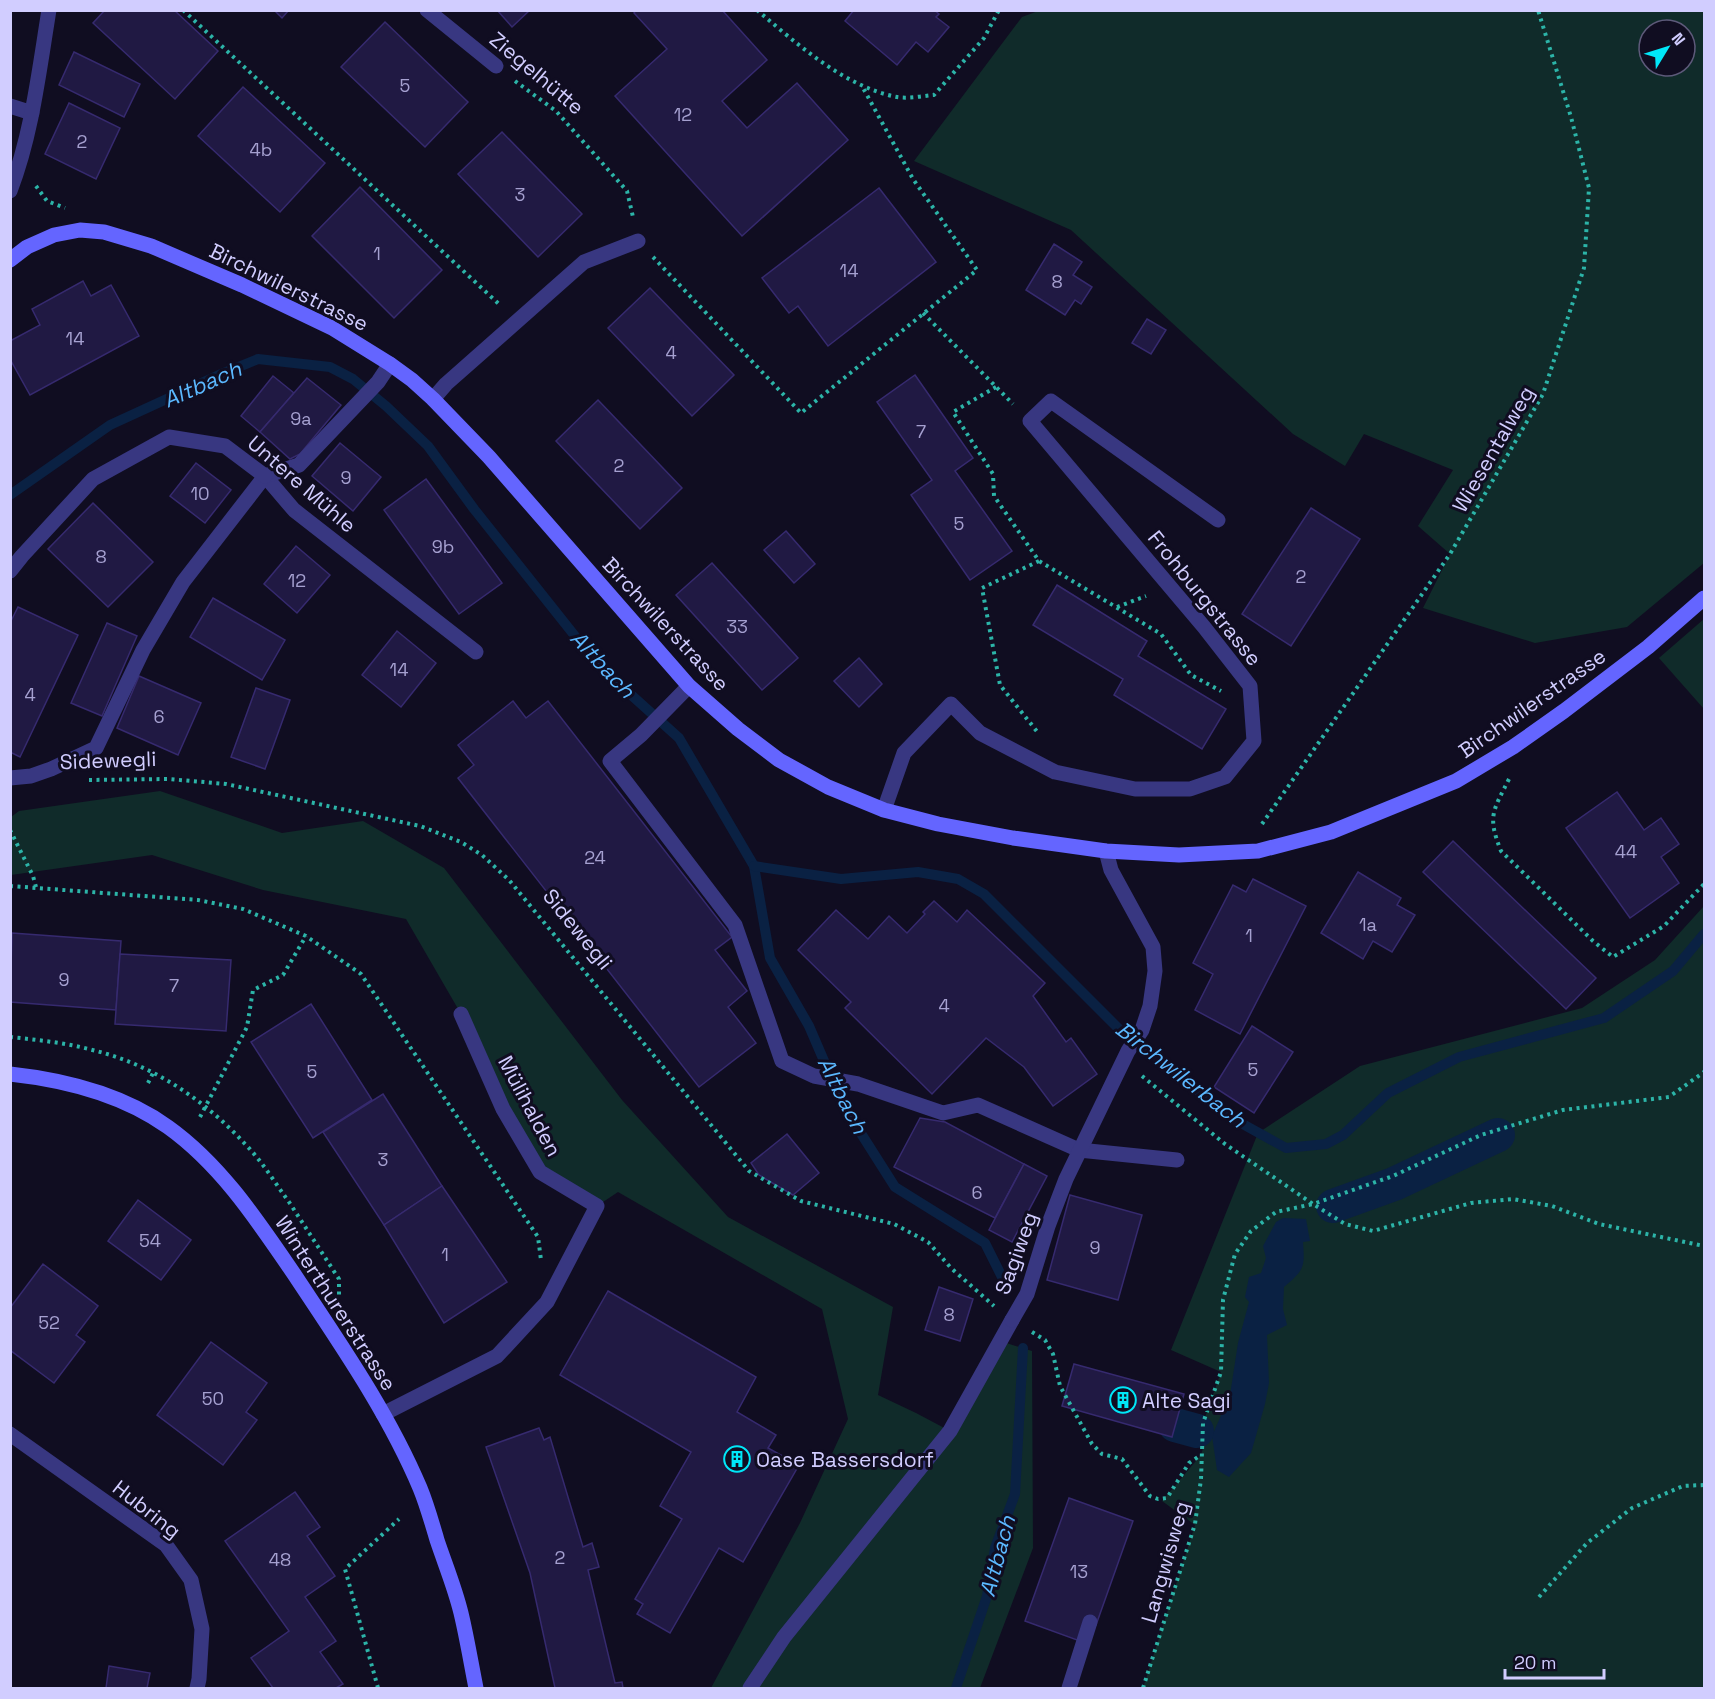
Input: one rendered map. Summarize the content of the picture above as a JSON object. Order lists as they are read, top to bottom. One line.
{"streets":{"street":["Ziegelhütte","Birchwilerstrasse","Untere Mühle","Frohburgstrasse","Sidewegli","Mülihalden","Sagiweg","Winterthurerstrasse","Hubring"],"path":["Wiesentalweg","Langwisweg"]},"crossings":[["Birchwilerstrasse","Wiesentalweg"],["Birchwilerstrasse","Frohburgstrasse"],["Birchwilerstrasse","Sagiweg"],["Untere Mühle","Sidewegli"],["Sidewegli","Sagiweg"],["Sidewegli","Langwisweg"],["Mülihalden","Winterthurerstrasse"]],"water":["Altbach","Birchwilerbach"],"places":{"building":["Alte Sagi","Oase Bassersdorf"]},"house_numbers":["5","12","2","4b","3","1","14","8","14","4","9a","7","2","9","10","5","9b","8","2","12","33","14","4","6","44","24","1a","1","9","7","4","5","5","3","6","54","9","1","8","52","50","2","48","13"],"scale_bar":"20 m","north":"top right"}
